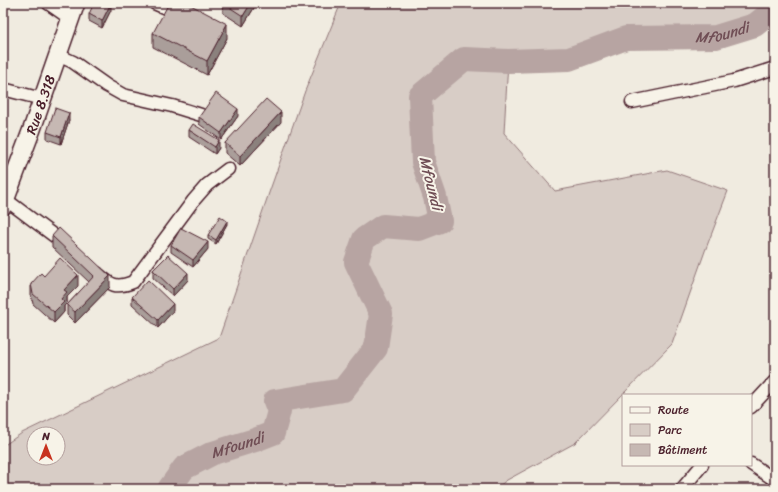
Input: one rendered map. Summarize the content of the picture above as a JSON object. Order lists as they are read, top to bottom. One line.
{"streets":{"main road":["Rue 8.318"]},"water":["Mfoundi"],"legend":["Route","Parc","Bâtiment"],"north":"top"}
